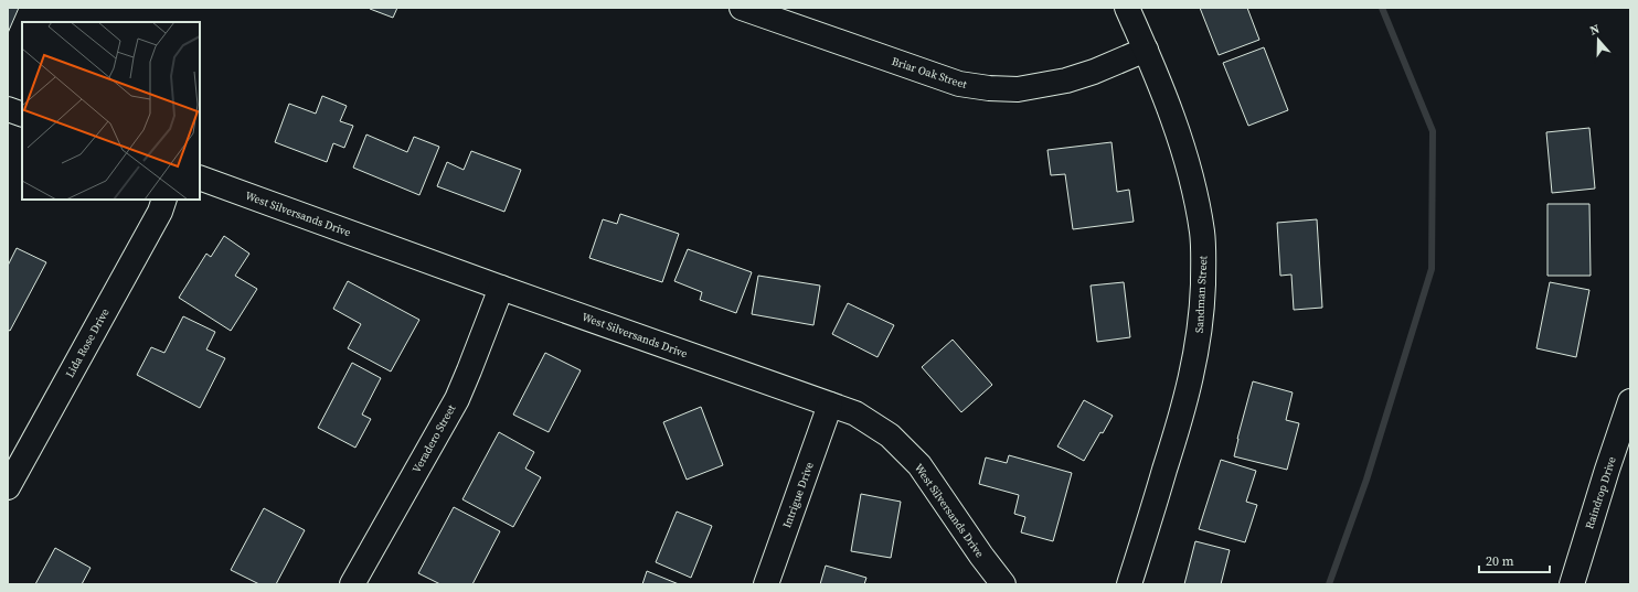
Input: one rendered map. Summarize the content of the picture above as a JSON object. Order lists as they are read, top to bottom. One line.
{"streets":{"street":["Briar Oak Street","West Silversands Drive","Sandman Street","Lida Rose Drive","Veradero Street","Raindrop Drive","Intrigue Drive"]},"crossings":[["Briar Oak Street","Sandman Street"],["West Silversands Drive","Veradero Street"],["West Silversands Drive","Intrigue Drive"]],"scale_bar":"20 m","north":"top"}
